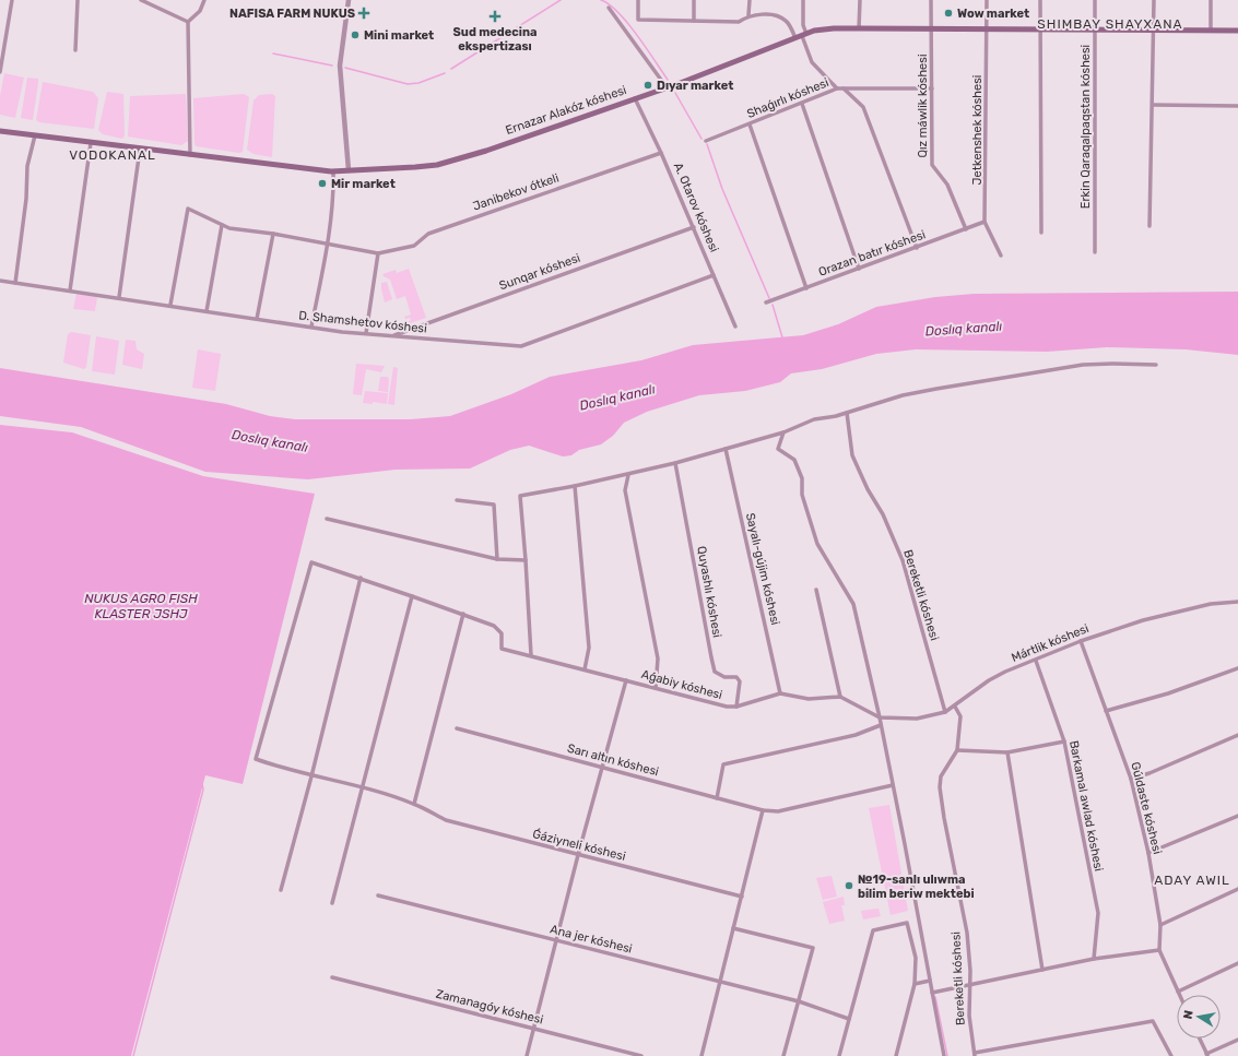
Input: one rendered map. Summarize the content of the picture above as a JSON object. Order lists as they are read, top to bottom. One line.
{"streets":{"main road":["Ernazar Alakóz kóshesi"],"street":["Shaǵırlı kóshesi","Qız máwlik kóshesi","Erkin Qaraqalpaqstan kóshesi","Jetkenshek kóshesi","Janibekov ótkeli","A. Otarov kóshesi","Orazan batır kóshesi","Sunqar kóshesi","D. Shamshetov kóshesi","Sayalı-gújim kóshesi","Quyashlı kóshesi","Bereketli kóshesi","Mártlik kóshesi","Aǵabiy kóshesi","Sarı altın kóshesi","Barkamal awlad kóshesi","Gúldaste kóshesi","Ǵáziyneli kóshesi","Ana jer kóshesi","Zamanagóy kóshesi"]},"crossings":[["Shaǵırlı kóshesi","Qız máwlik kóshesi"],["Qız máwlik kóshesi","Ernazar Alakóz kóshesi"],["Qız máwlik kóshesi","Orazan batır kóshesi"],["Ernazar Alakóz kóshesi","Erkin Qaraqalpaqstan kóshesi"],["Ernazar Alakóz kóshesi","Jetkenshek kóshesi"],["Ernazar Alakóz kóshesi","A. Otarov kóshesi"],["Jetkenshek kóshesi","Orazan batır kóshesi"],["Janibekov ótkeli","A. Otarov kóshesi"],["A. Otarov kóshesi","Sunqar kóshesi"],["A. Otarov kóshesi","D. Shamshetov kóshesi"],["Sunqar kóshesi","D. Shamshetov kóshesi"],["Sayalı-gújim kóshesi","Aǵabiy kóshesi"],["Quyashlı kóshesi","Aǵabiy kóshesi"],["Bereketli kóshesi","Mártlik kóshesi"],["Mártlik kóshesi","Barkamal awlad kóshesi"],["Mártlik kóshesi","Gúldaste kóshesi"]],"districts":["SHIMBAY SHAYXANA","VODOKANAL","ADAY AWIL"],"water":["Doslıq kanalı","NUKUS AGRO FISH KLASTER JSHJ"],"places":{"health":["NAFISA FARM NUKUS","Sud medecina ekspertizası"],"other":["Wow market","Mini market","Dıyar market","Mir market","№19-sanlı ulıwma bilim beriw mektebi"]},"north":"left"}
